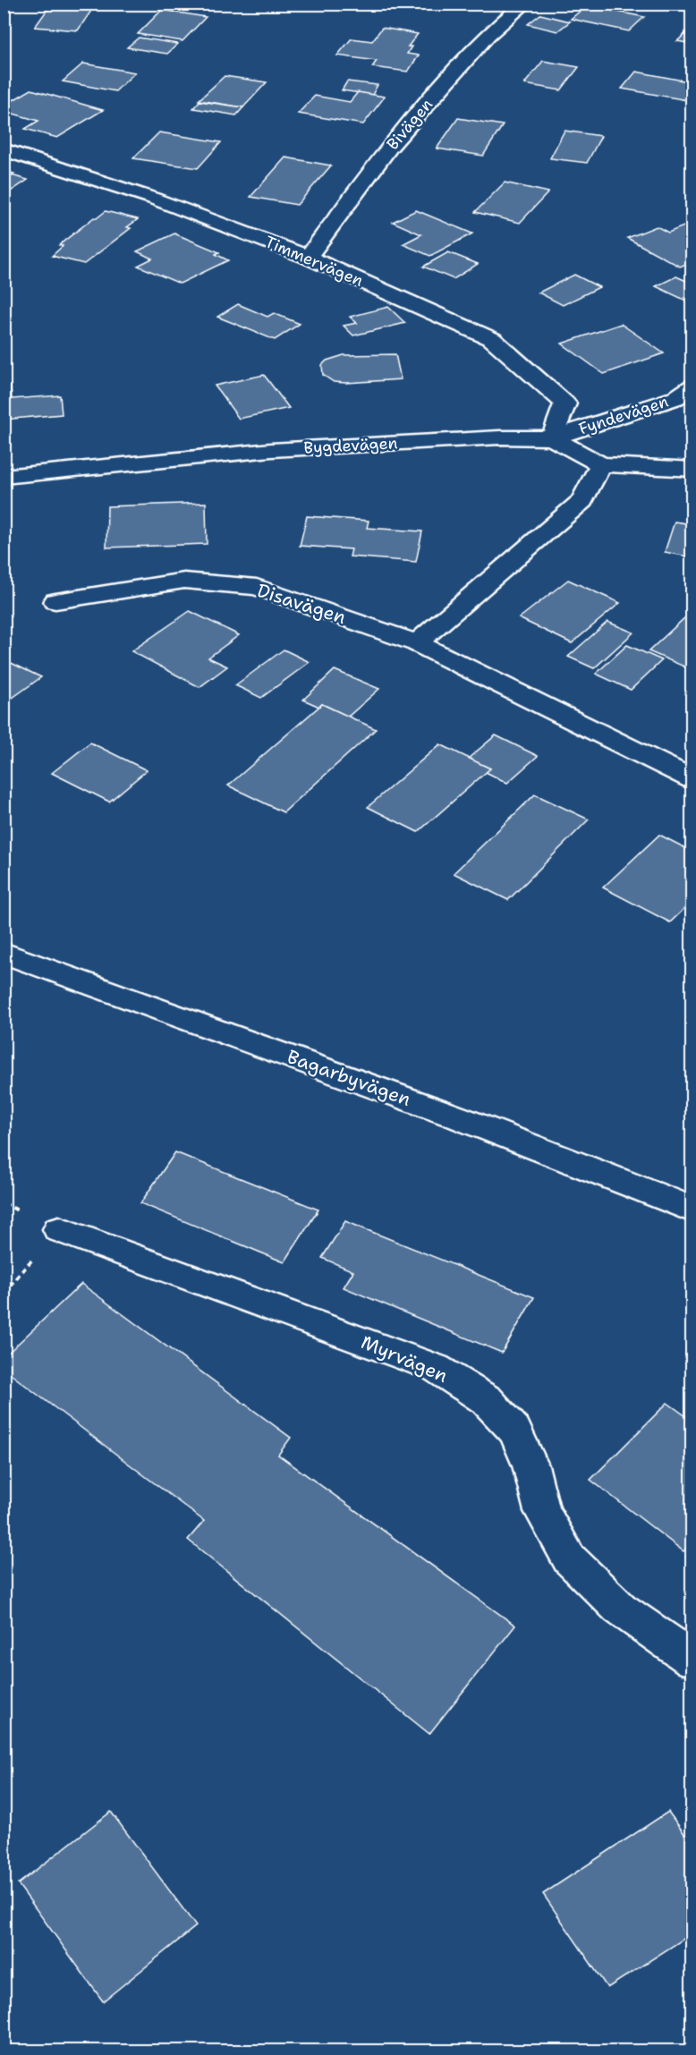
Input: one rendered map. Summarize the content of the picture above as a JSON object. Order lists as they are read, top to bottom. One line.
{"streets":{"street":["Bivägen","Timmervägen","Fyndevägen","Bygdevägen","Disavägen","Bagarbyvägen","Myrvägen"]},"crossings":[["Bivägen","Timmervägen"],["Timmervägen","Fyndevägen"],["Timmervägen","Bygdevägen"],["Fyndevägen","Bygdevägen"]]}
